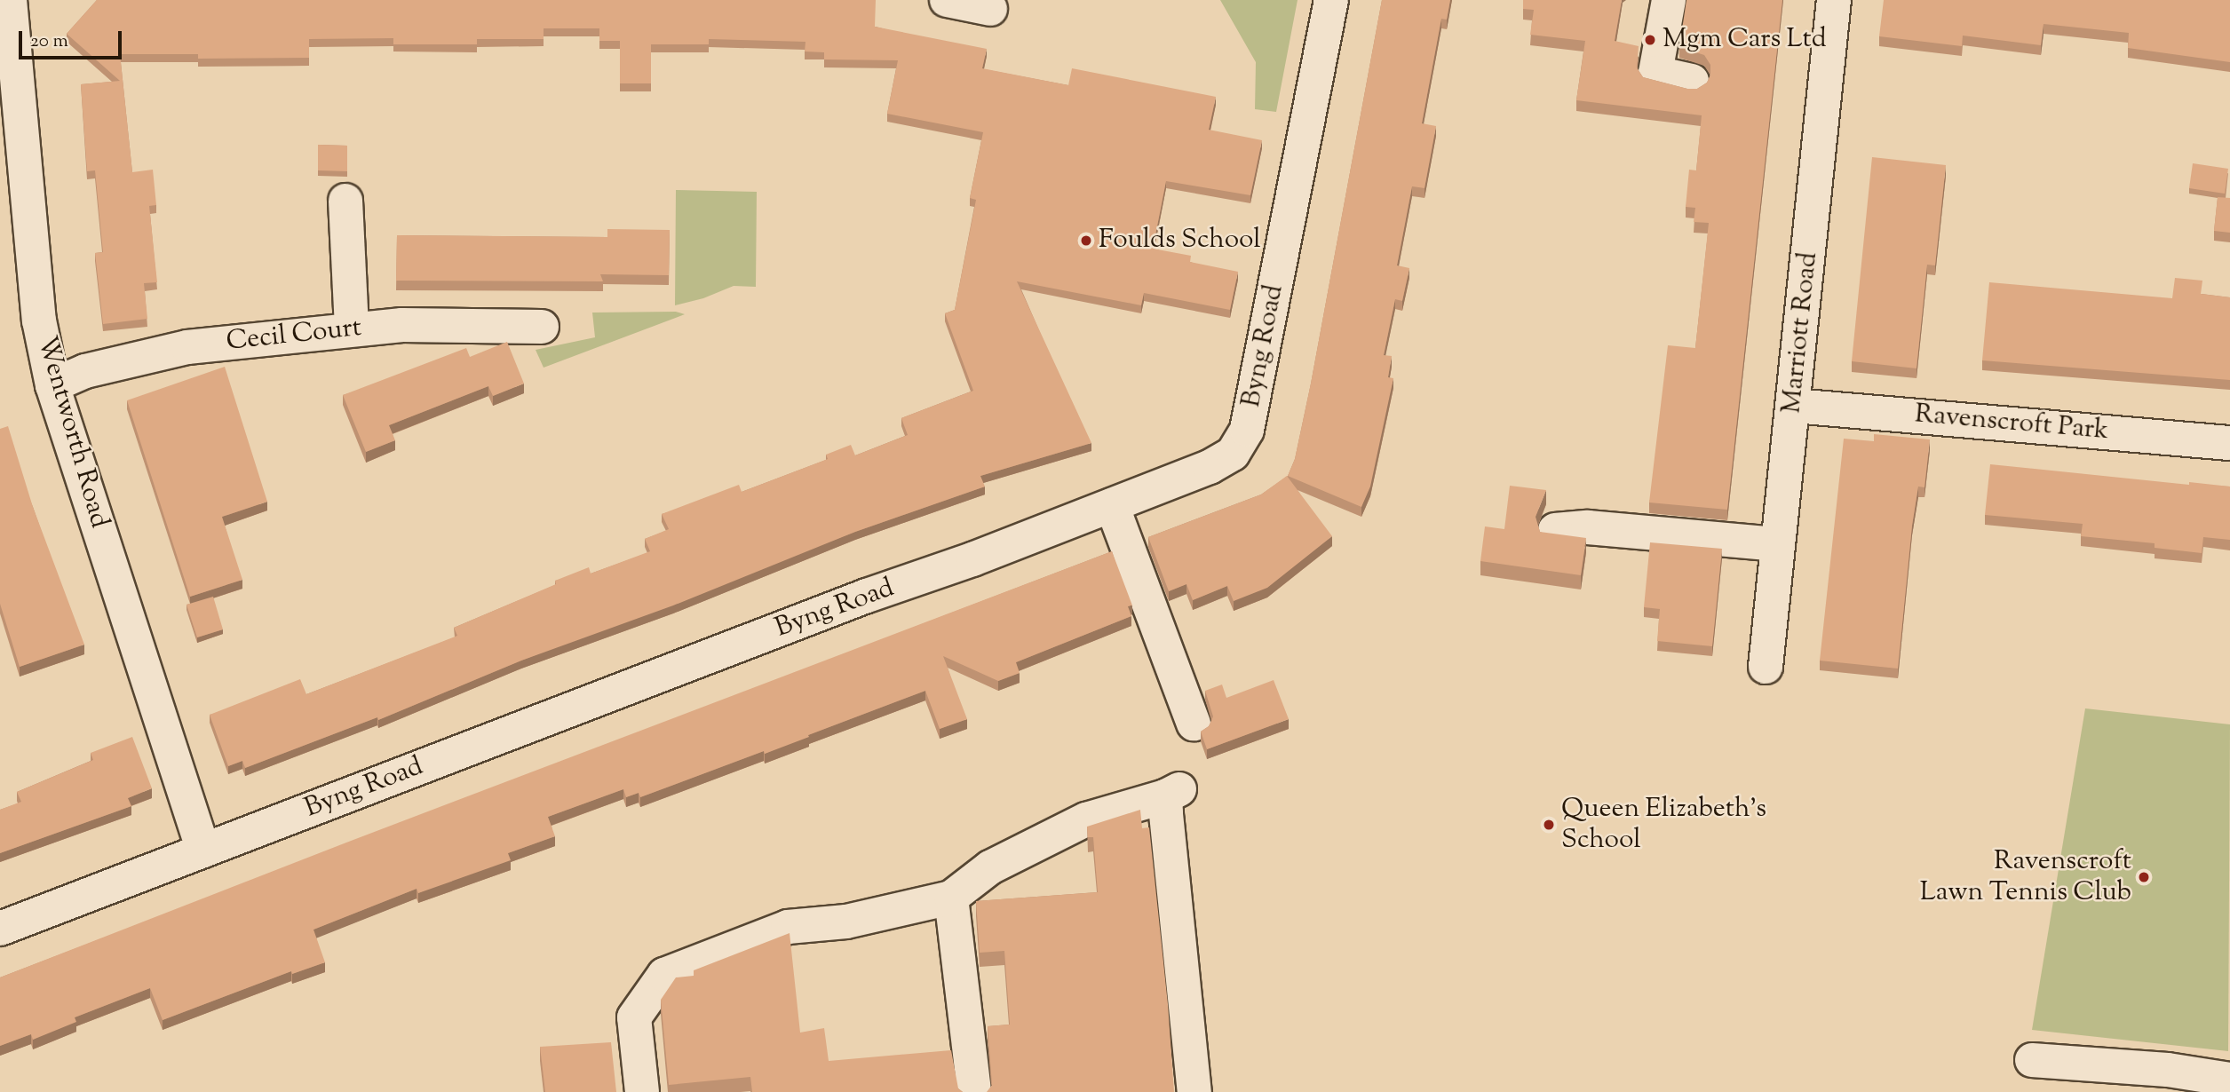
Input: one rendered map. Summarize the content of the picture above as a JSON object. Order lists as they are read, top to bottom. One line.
{"streets":{"street":["Marriott Road","Cecil Court","Byng Road","Ravenscroft Park","Wentworth Road"]},"crossings":[["Marriott Road","Ravenscroft Park"],["Cecil Court","Wentworth Road"],["Byng Road","Wentworth Road"]],"places":["Mgm Cars Ltd","Foulds School","Queen Elizabeth's School","Ravenscroft Lawn Tennis Club"],"scale_bar":"20 m"}
